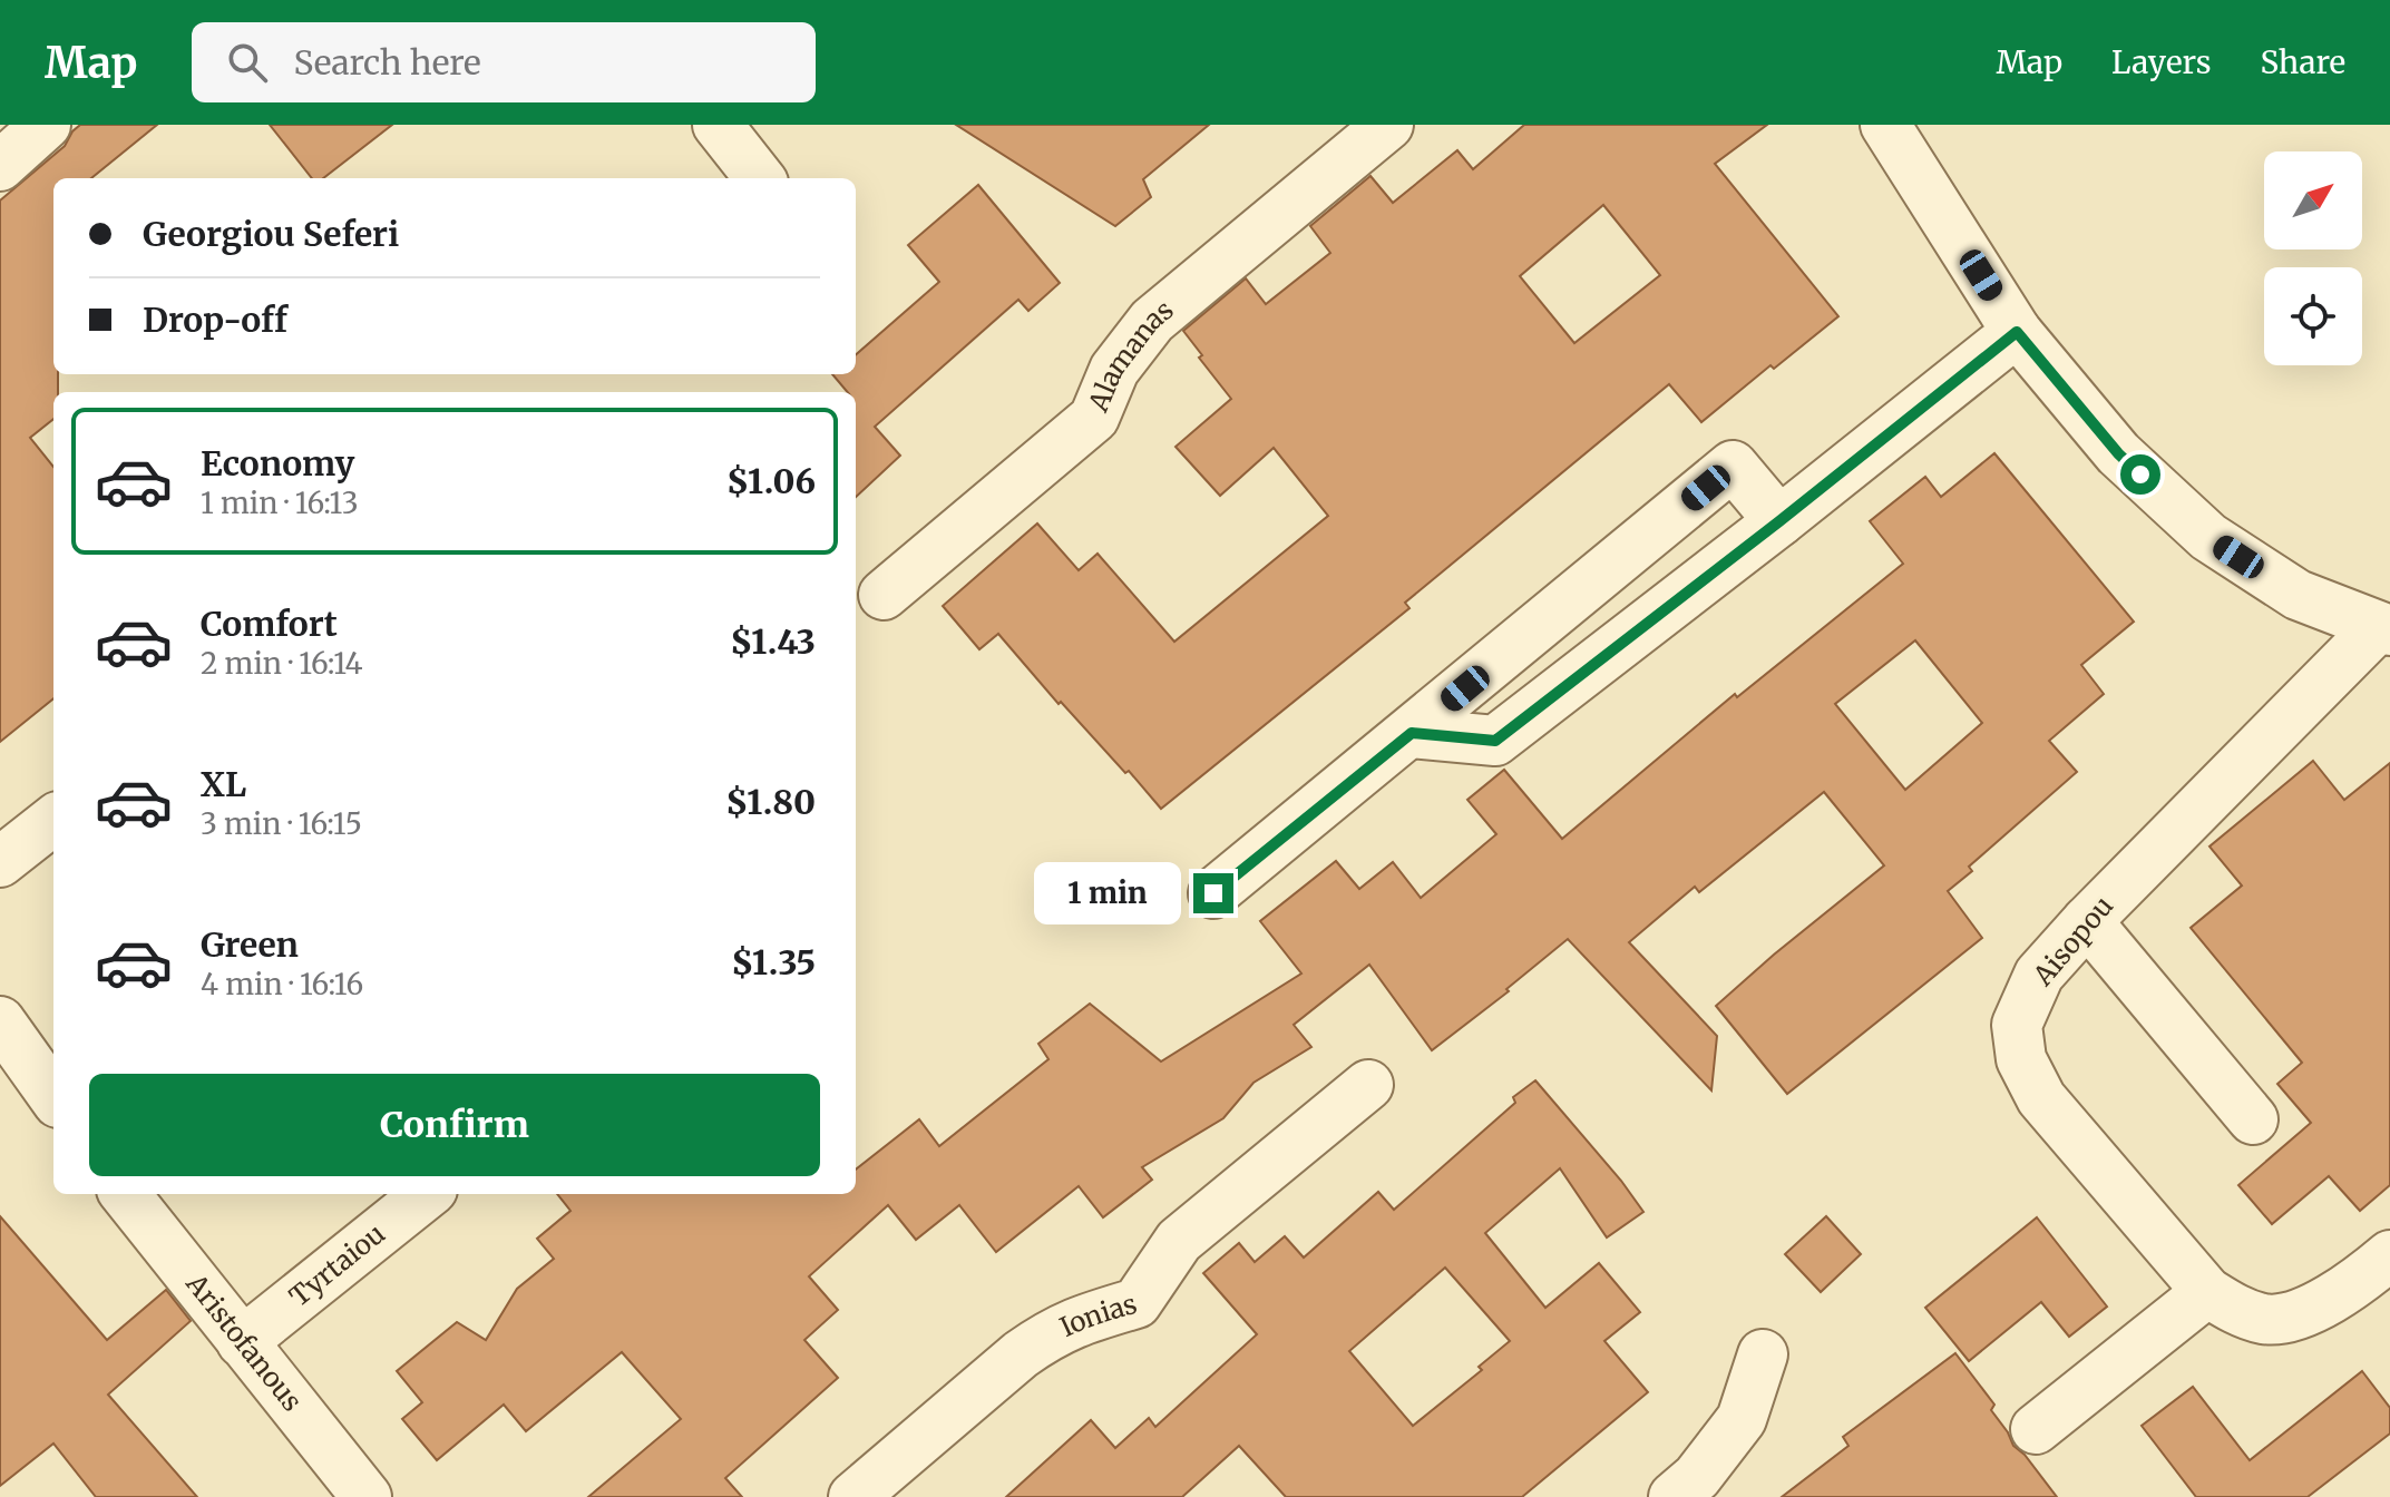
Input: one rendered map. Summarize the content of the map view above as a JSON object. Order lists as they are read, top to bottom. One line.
{"streets":{"street":["Alamanas","Aisopou","Tyrtaiou","Ionias","Aristofanous"]},"crossings":[["Tyrtaiou","Aristofanous"]],"north":"top right","page":{"header":"Map","search":"Search here","nav":["Map","Layers","Share"],"banner":["Georgiou Seferi","Drop-off"],"list":[{"name":"Economy","note":"1 min · 16:13","value":"$1.06"},{"name":"Comfort","note":"2 min · 16:14","value":"$1.43"},{"name":"XL","note":"3 min · 16:15","value":"$1.80"},{"name":"Green","note":"4 min · 16:16","value":"$1.35"}],"bubble":"1 min","buttons":"Confirm"}}
